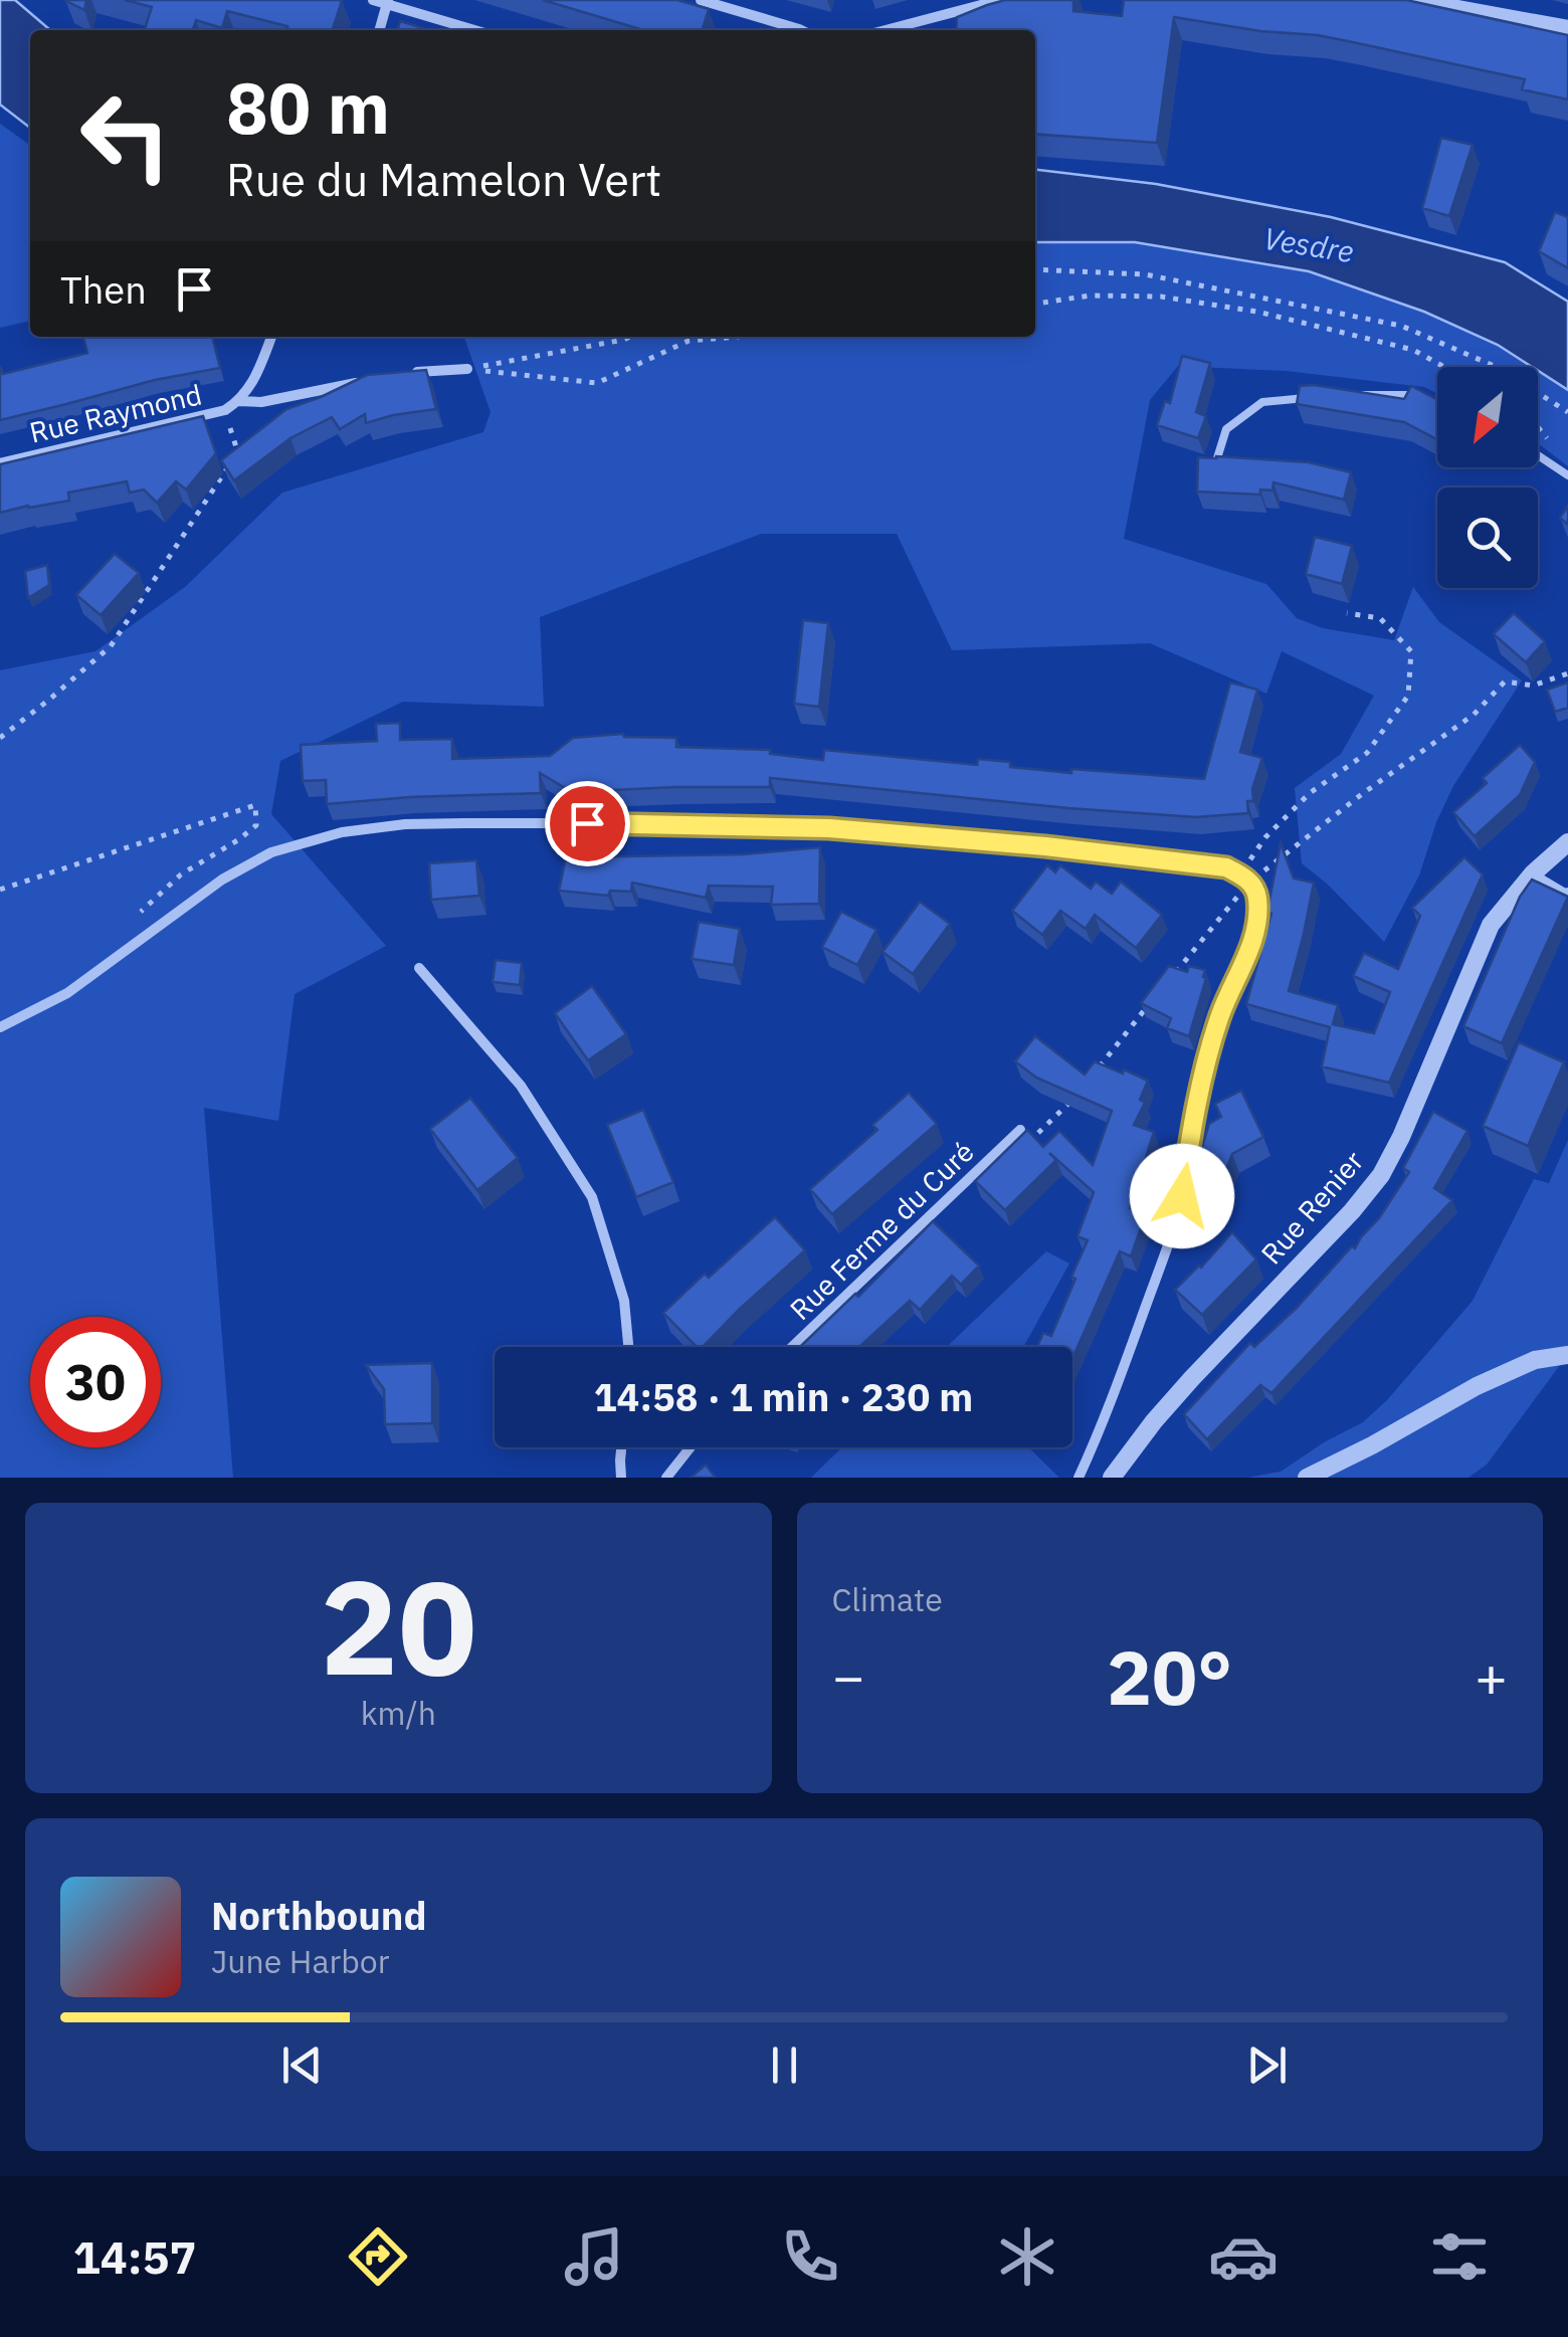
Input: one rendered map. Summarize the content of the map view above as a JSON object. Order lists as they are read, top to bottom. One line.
{"streets":{"street":["Rue Raymond","Rue Renier","Rue Ferme du Curé"]},"water":["Vesdre"],"north":"bottom left","page":{"turn":["80 m","Rue du Mamelon Vert"],"then":"Then","limit":"30","trip":"14:58 · 1 min · 230 m","tile":[["20","km/h"],"Climate"],"heat":["−","20°","+"],"song":["Northbound","June Harbor"],"tabs":"14:57"}}
